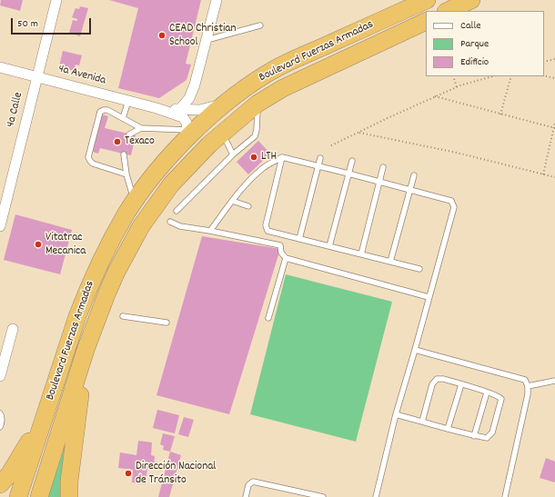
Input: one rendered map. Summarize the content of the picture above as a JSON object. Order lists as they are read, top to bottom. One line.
{"streets":{"highway":["Boulevard Fuerzas Armadas"],"street":["4a Avenida","4a Calle"]},"crossings":[["Boulevard Fuerzas Armadas","4a Avenida"],["4a Avenida","4a Calle"]],"places":["CEAD Christian School","Texaco","LTH","Vitatrac Mecanica","Dirección Nacional de Tránsito"],"legend":["Calle","Parque","Edificio"],"scale_bar":"50 m"}
